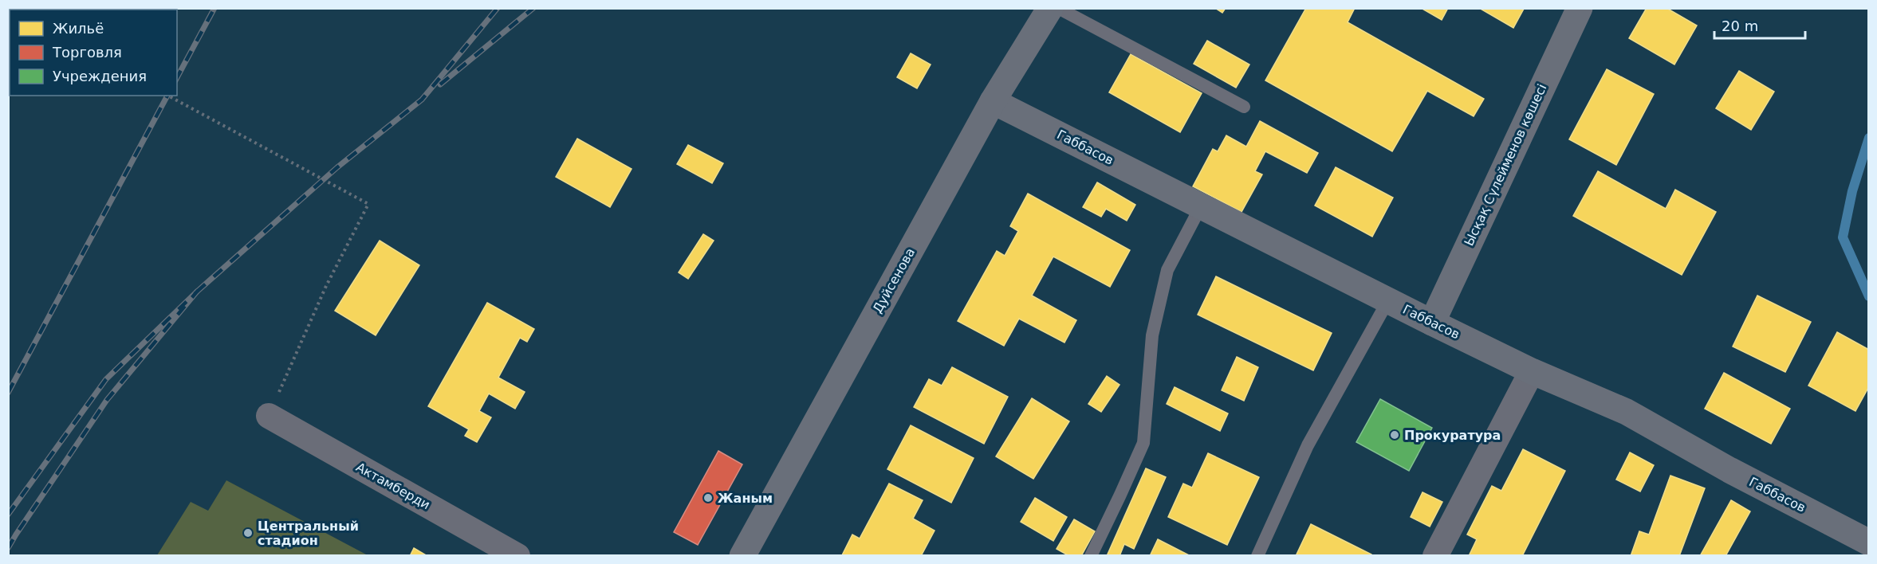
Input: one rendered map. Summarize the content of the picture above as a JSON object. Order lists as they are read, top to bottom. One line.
{"streets":{"main road":["Габбасов","Ысқақ Сүлейменов көшесі","Дуйсенова"],"street":["Актамберди"]},"crossings":[["Габбасов","Ысқақ Сүлейменов көшесі"],["Габбасов","Дуйсенова"]],"places":["Прокуратура","Жаным","Центральный стадион"],"legend":["Жильё","Торговля","Учреждения"],"scale_bar":"20 m"}
